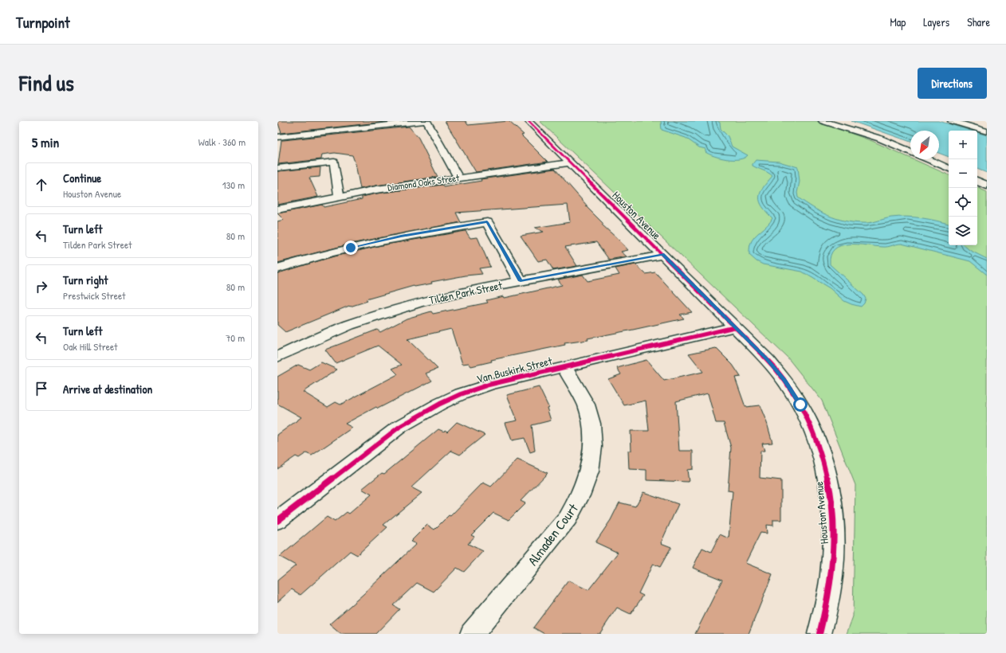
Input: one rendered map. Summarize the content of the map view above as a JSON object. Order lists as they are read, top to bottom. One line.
{"streets":{"street":["Diamond Oaks Street","Houston Avenue","Tilden Park Street","Van Buskirk Street","Almaden Court"]},"crossings":[["Diamond Oaks Street","Houston Avenue"],["Houston Avenue","Tilden Park Street"],["Houston Avenue","Van Buskirk Street"],["Van Buskirk Street","Almaden Court"]],"north":"bottom left","page":{"header":"Turnpoint","nav":["Map","Layers","Share"],"title":"Find us","buttons":"Directions","heading":["5 min","Walk · 360 m"],"map_buttons":["+","−"],"list":[["Continue","Houston Avenue","130 m"],["Turn left","Tilden Park Street","80 m"],["Turn right","Prestwick Street","80 m"],["Turn left","Oak Hill Street","70 m"],"Arrive at destination"]}}
